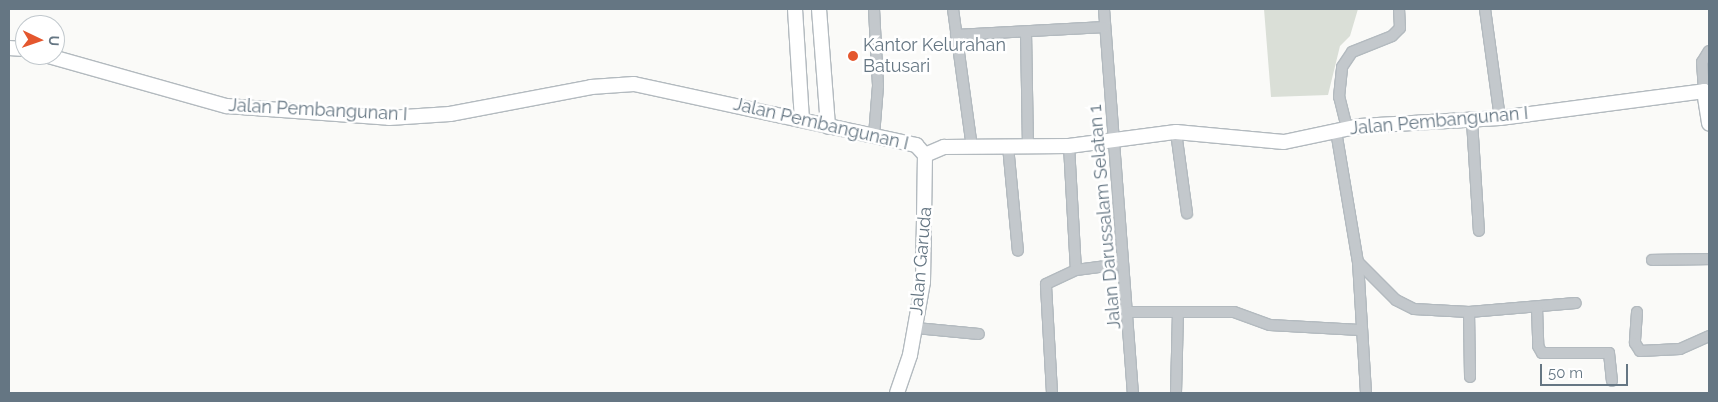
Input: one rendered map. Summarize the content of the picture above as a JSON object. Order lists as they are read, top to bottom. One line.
{"streets":{"street":["Jalan Pembangunan I","Jalan Darussalam Selatan 1","Jalan Garuda"]},"crossings":[["Jalan Pembangunan I","Jalan Darussalam Selatan 1"],["Jalan Pembangunan I","Jalan Garuda"]],"places":["Kantor Kelurahan Batusari"],"scale_bar":"50 m","north":"right"}
